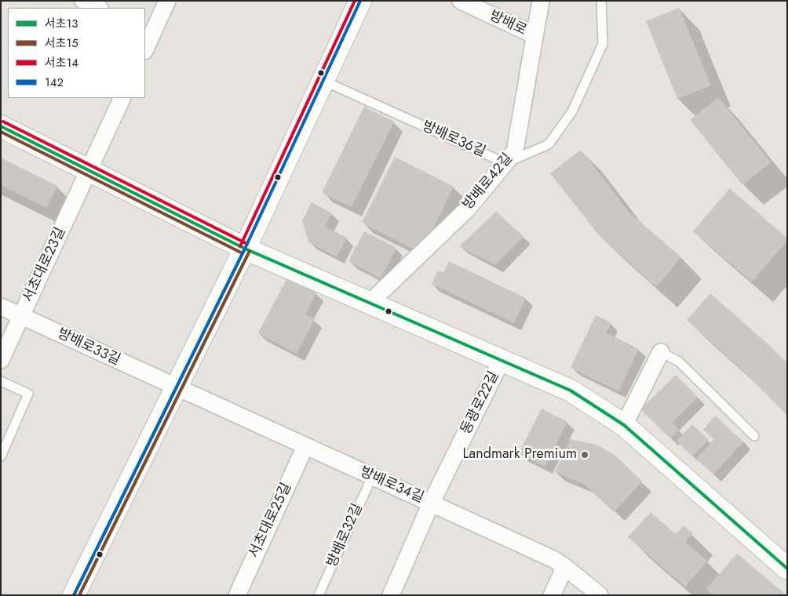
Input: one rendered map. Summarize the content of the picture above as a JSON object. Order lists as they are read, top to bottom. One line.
{"streets":{"street":["방배로","방배로42길","서초대로23길","방배로33길","동광로22길","방배로34길","서초대로25길"],"lane":["방배로36길","방배로32길"]},"crossings":[["방배로","방배로42길"],["방배로36길","방배로42길"],["서초대로23길","방배로33길"],["방배로33길","방배로34길"],["동광로22길","방배로34길"],["방배로34길","서초대로25길"],["방배로34길","방배로32길"]],"places":["Landmark Premium"],"lines":["transit line 서초14","transit line 142","transit line 서초13","transit line 서초15"],"legend":["서초13","서초15","서초14","142"]}
